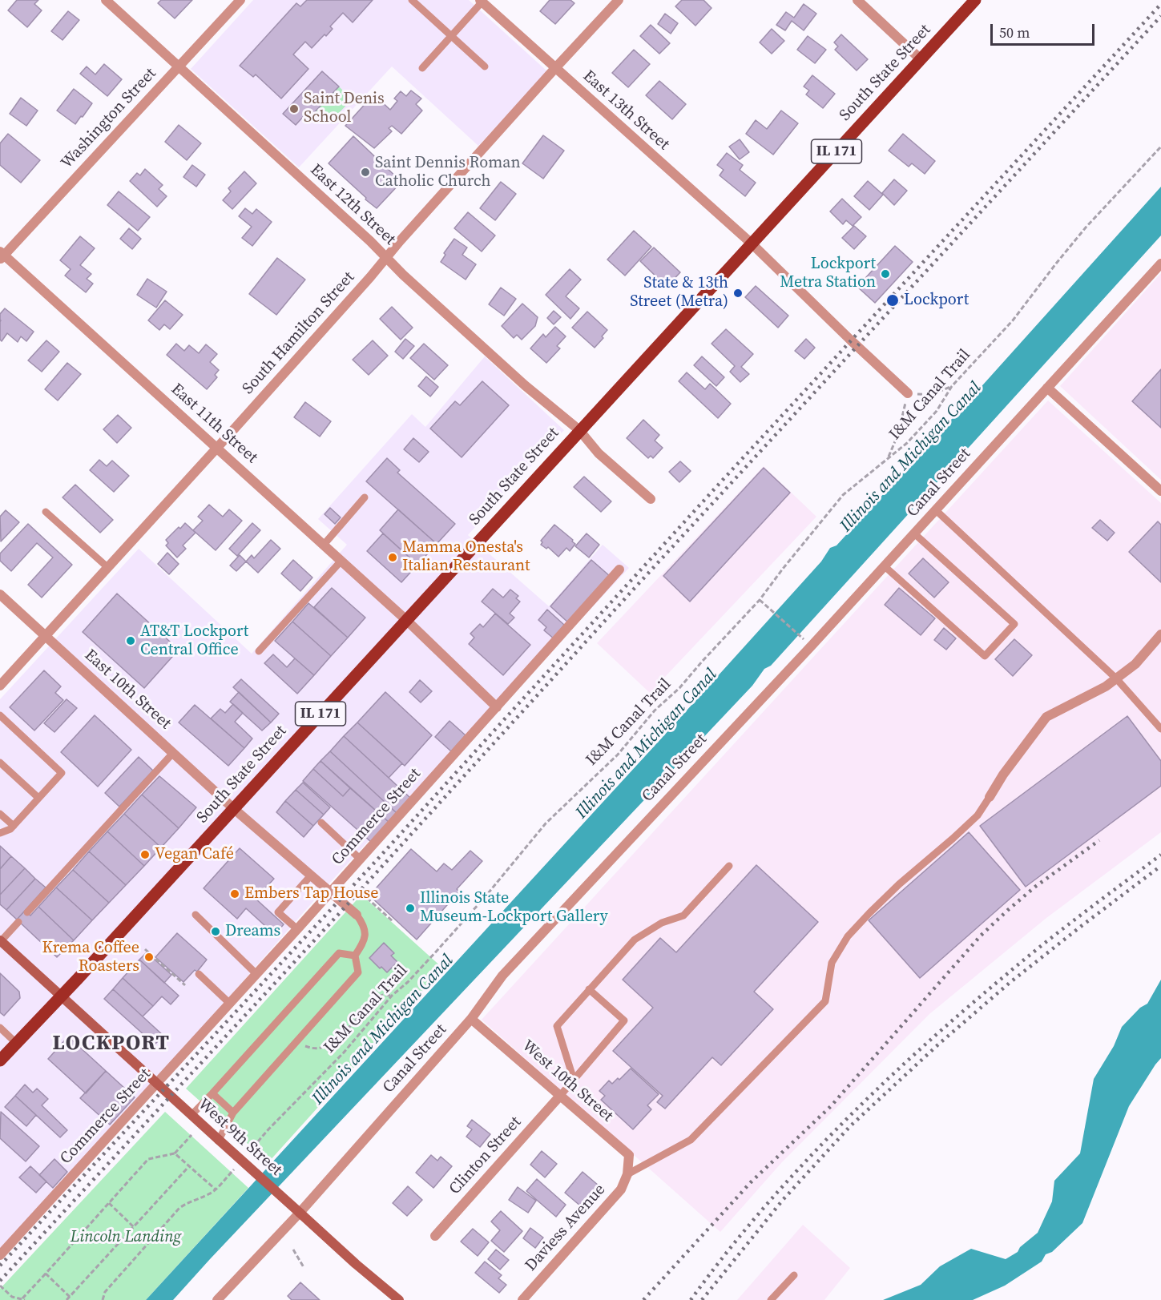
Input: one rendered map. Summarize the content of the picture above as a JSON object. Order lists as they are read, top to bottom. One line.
{"streets":{"main road":["South State Street","IL 171","West 9th Street"],"street":["East 13th Street","Washington Street","East 12th Street","South Hamilton Street","East 11th Street","Canal Street","East 10th Street","Commerce Street","West 10th Street","Clinton Street","Daviess Avenue"],"path":["I&M Canal Trail"]},"crossings":[["South State Street","East 13th Street"],["South State Street","East 12th Street"],["South State Street","East 11th Street"],["South State Street","East 10th Street"],["South State Street","West 9th Street"],["East 13th Street","South Hamilton Street"],["Washington Street","East 12th Street"],["Washington Street","East 11th Street"],["East 12th Street","South Hamilton Street"],["South Hamilton Street","East 11th Street"],["South Hamilton Street","East 10th Street"],["East 11th Street","Commerce Street"],["Canal Street","West 10th Street"],["Canal Street","West 9th Street"],["Commerce Street","West 9th Street"],["West 10th Street","Clinton Street"],["West 10th Street","Daviess Avenue"]],"districts":["LOCKPORT"],"water":["Illinois and Michigan Canal"],"parks":["Lincoln Landing"],"places":["Saint Denis School","Saint Dennis Roman Catholic Church","Lockport Metra Station","State & 13th Street (Metra)","Lockport","Mamma Onesta's Italian Restaurant","AT&T Lockport Central Office","Vegan Café","Embers Tap House","Illinois State Museum-Lockport Gallery","Dreams","Krema Coffee Roasters"],"scale_bar":"50 m"}
